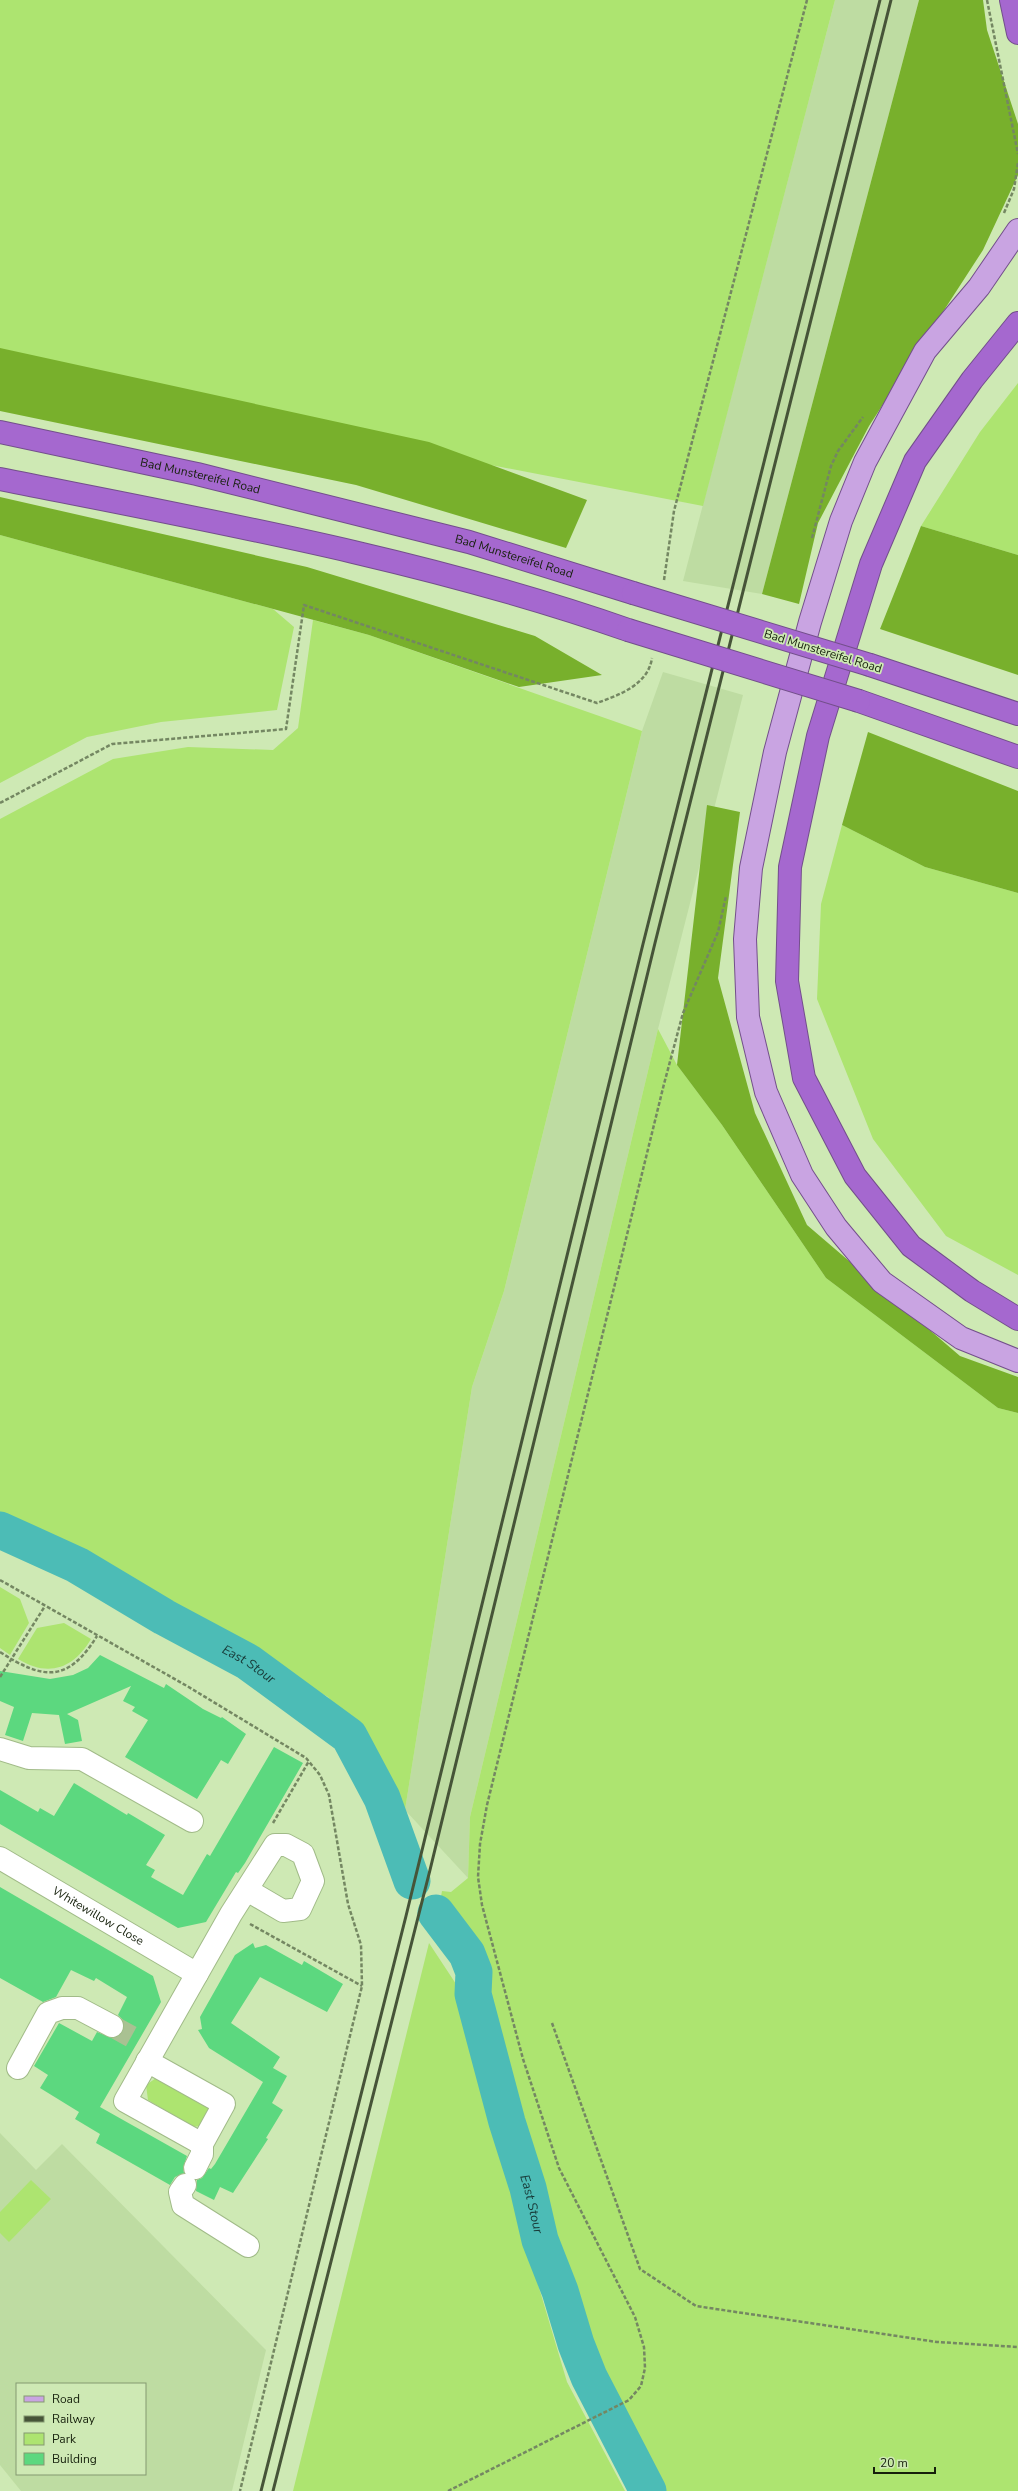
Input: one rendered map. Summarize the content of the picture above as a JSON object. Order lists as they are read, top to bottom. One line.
{"streets":{"highway":["Bad Munstereifel Road"],"street":["Whitewillow Close"]},"water":["East Stour"],"legend":["Road","Railway","Park","Building"],"scale_bar":"20 m"}
